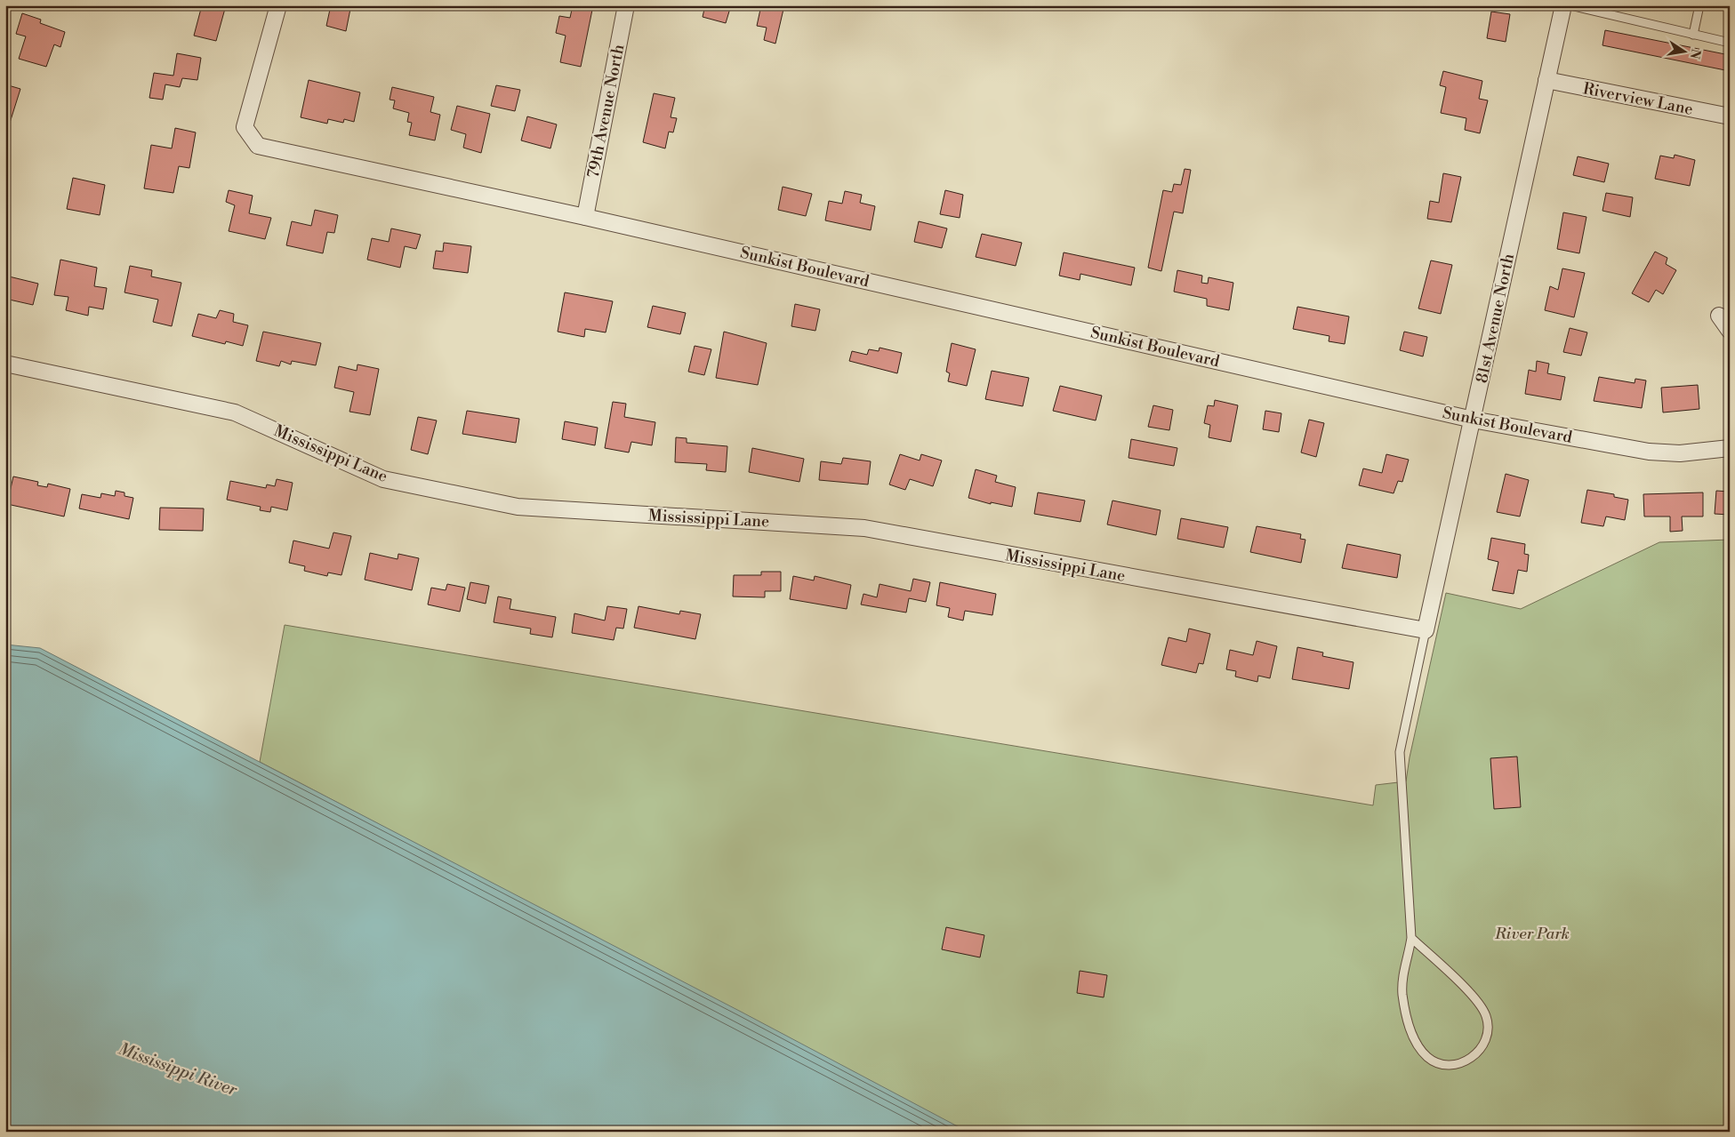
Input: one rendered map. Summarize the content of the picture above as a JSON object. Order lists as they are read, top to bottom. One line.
{"streets":{"street":["Riverview Lane","79th Avenue North","Sunkist Boulevard","81st Avenue North","Mississippi Lane"]},"crossings":[["Riverview Lane","81st Avenue North"],["79th Avenue North","Sunkist Boulevard"],["Sunkist Boulevard","81st Avenue North"],["81st Avenue North","Mississippi Lane"]],"water":["Mississippi River"],"parks":["River Park"],"north":"right"}
